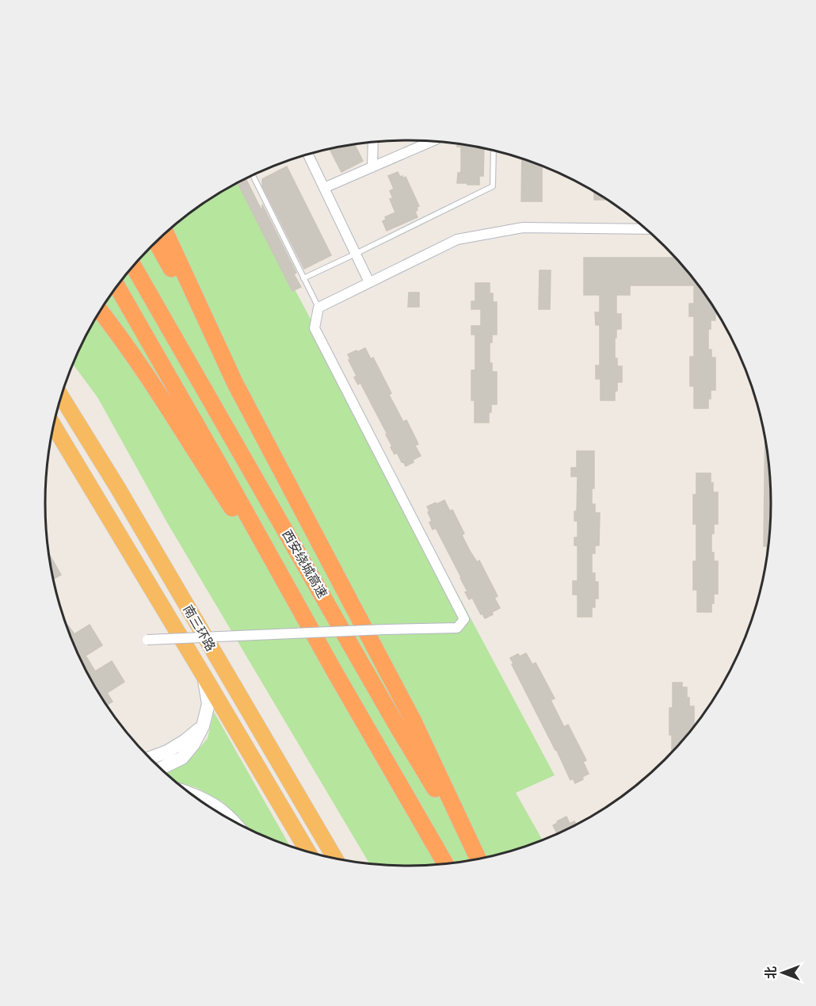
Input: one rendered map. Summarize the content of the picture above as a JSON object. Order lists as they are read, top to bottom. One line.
{"streets":{"highway":["西安绕城高速","南三环路"]},"north":"left"}
